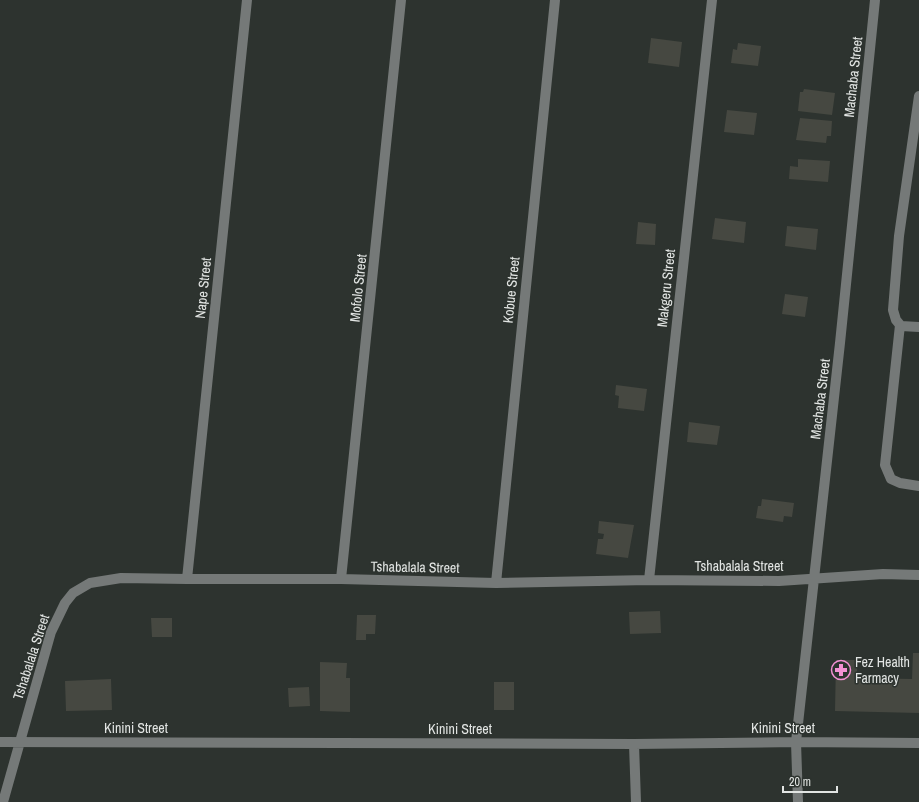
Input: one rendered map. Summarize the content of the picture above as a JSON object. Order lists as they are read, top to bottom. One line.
{"streets":{"street":["Machaba Street","Nape Street","Mofolo Street","Makgeru Street","Kobue Street","Tshabalala Street","Kinini Street"]},"crossings":[["Machaba Street","Tshabalala Street"],["Machaba Street","Kinini Street"],["Nape Street","Tshabalala Street"],["Mofolo Street","Tshabalala Street"],["Makgeru Street","Tshabalala Street"],["Kobue Street","Tshabalala Street"],["Tshabalala Street","Kinini Street"]],"places":{"pharmacy":["Fez Health Farmacy"]},"scale_bar":"20 m"}
